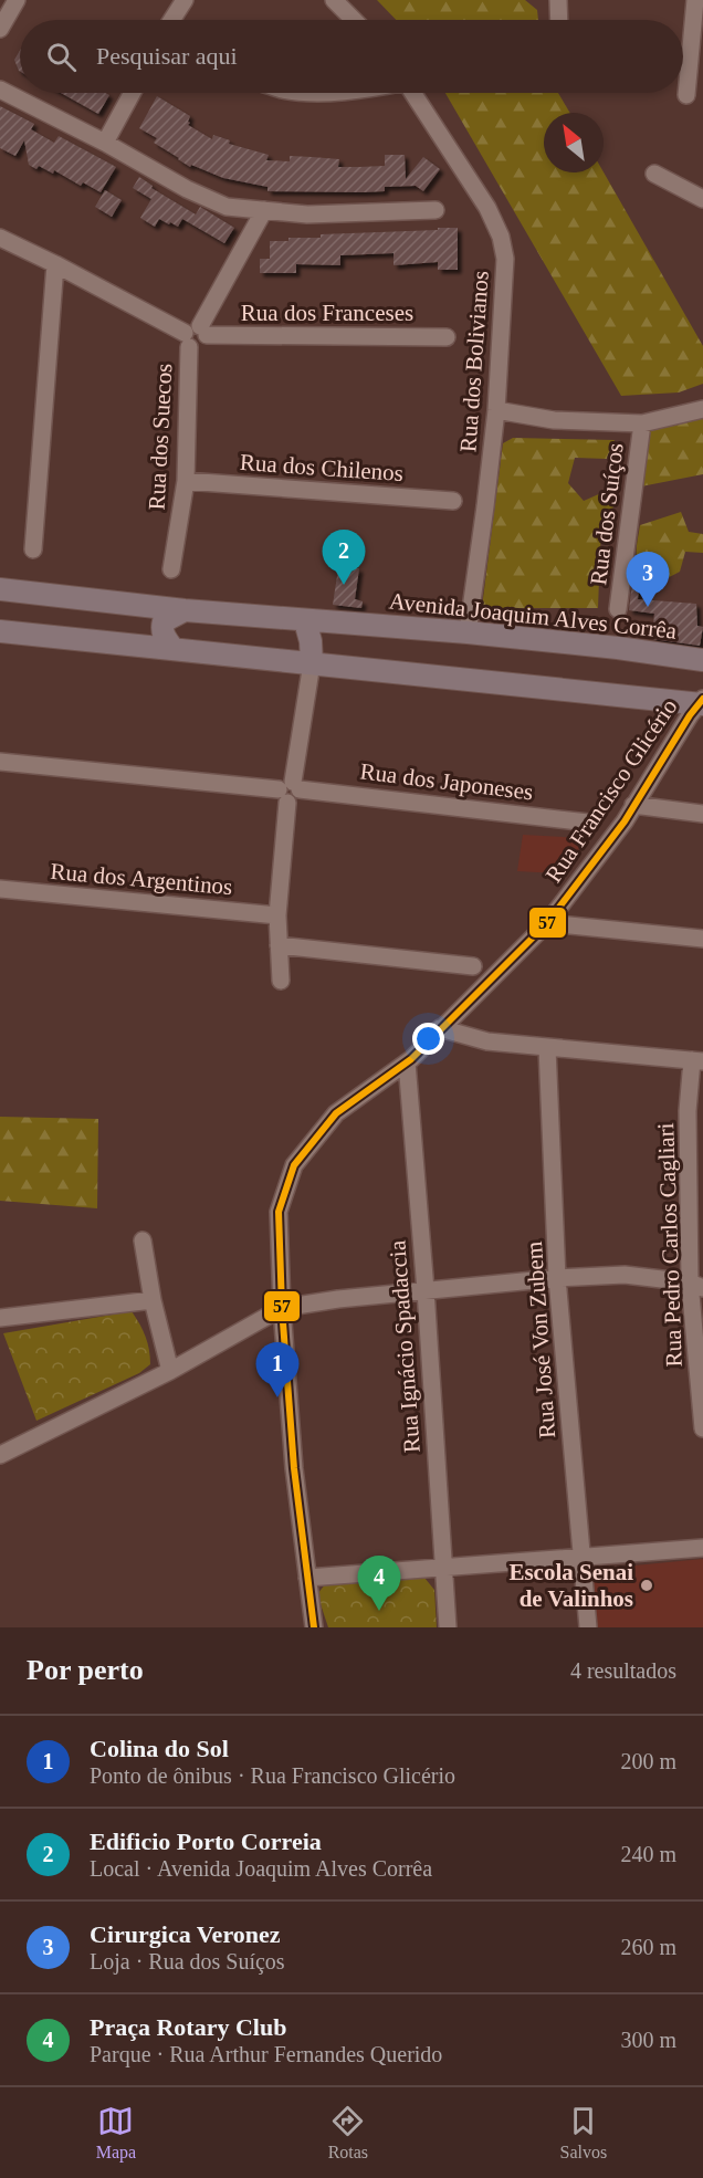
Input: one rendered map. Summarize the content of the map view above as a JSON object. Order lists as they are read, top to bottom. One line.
{"streets":{"main road":["Avenida Joaquim Alves Corrêa"],"street":["Rua dos Franceses","Rua dos Bolivianos","Rua dos Suecos","Rua dos Chilenos","Rua dos Suíços","Rua dos Japoneses","Rua Francisco Glicério","Rua dos Argentinos","Rua Pedro Carlos Cagliari","Rua José Von Zubem","Rua Ignácio Spadaccia"]},"crossings":[["Rua dos Franceses","Rua dos Suecos"],["Rua dos Bolivianos","Avenida Joaquim Alves Corrêa"],["Rua dos Suecos","Rua dos Chilenos"],["Rua Francisco Glicério","Rua Ignácio Spadaccia"]],"places":["Escola Senai de Valinhos"],"lines":["transit line 57"],"north":"top left","page":{"search":"Pesquisar aqui","pins":["2","3","1","4"],"heading":["Por perto","4 resultados"],"list":[{"mark":"1","name":"Colina do Sol","note":"Ponto de ônibus · Rua Francisco Glicério","value":"200 m"},{"mark":"2","name":"Edificio Porto Correia","note":"Local · Avenida Joaquim Alves Corrêa","value":"240 m"},{"mark":"3","name":"Cirurgica Veronez","note":"Loja · Rua dos Suíços","value":"260 m"},{"mark":"4","name":"Praça Rotary Club","note":"Parque · Rua Arthur Fernandes Querido","value":"300 m"}],"nav":["Mapa","Rotas","Salvos"]}}
